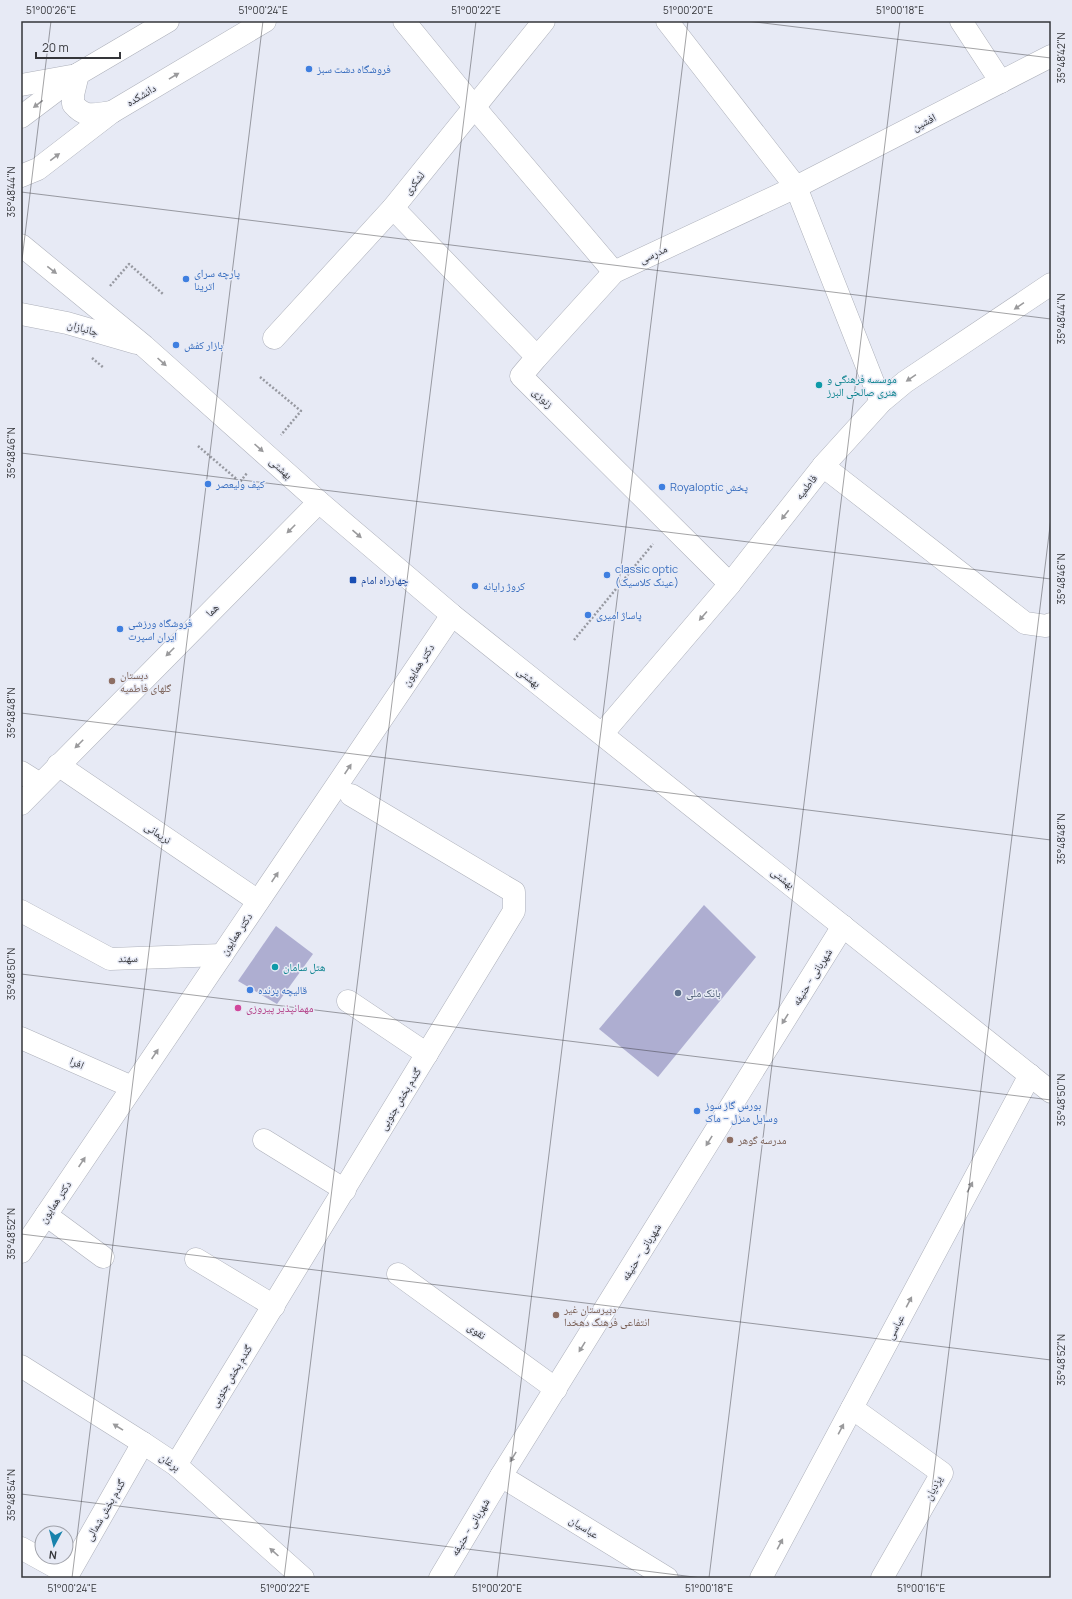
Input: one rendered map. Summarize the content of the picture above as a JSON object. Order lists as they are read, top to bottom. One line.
{"streets":{"street":["دانشکده","افشین","لشکری","مدرسی","جانبازان","زنوزی","بهشتی","فاطمیه","هما","دکتر همایون","نریمانی","سهند","شهربانی - حنیفه","افرا","گندم بخش جنوبی","عباسی","نقوی","برغان","یزدیان","گندم بخش شمالی","عباسیان"]},"crossings":[["افشین","مدرسی"],["مدرسی","زنوزی"],["جانبازان","بهشتی"],["زنوزی","فاطمیه"],["بهشتی","فاطمیه"],["بهشتی","هما"],["بهشتی","دکتر همایون"],["بهشتی","شهربانی - حنیفه"],["بهشتی","عباسی"],["هما","نریمانی"],["دکتر همایون","نریمانی"],["دکتر همایون","سهند"],["دکتر همایون","افرا"],["شهربانی - حنیفه","نقوی"],["شهربانی - حنیفه","عباسیان"],["گندم بخش جنوبی","برغان"],["عباسی","یزدیان"],["برغان","گندم بخش شمالی"]],"one_way":["بهشتی","فاطمیه","هما","دکتر همایون","شهربانی - حنیفه","عباسی"],"places":{"other":["فروشگاه دشت سبز","پارچه سرای اترینا","بازار کفش","موسسه فرهنگی و هنری صالحی البرز","کیف ولیعصر","Royaloptic پخش","classic optic (عینک کلاسیک)","کروژ رایانه","پاساژ امیری","فروشگاه ورزشی ایران اسپرت","دبستان گلهای فاطمیه","هتل سامان","قالیچه پرنده","بانک ملی","مهمانپذیر پیروزی","بورس گاز سوز وسایل منزل -- ماک","مدرسه گوهر","دبیرستان غیر انتفاعی فرهنگ دهخدا"],"transit":["چهارراه امام"]},"scale_bar":"20 m","north":"bottom","coordinates":["51°00'26\"E","51°00'24\"E","51°00'22\"E","51°00'20\"E","51°00'18\"E","35°48'42\"N","35°48'44\"N","35°48'46\"N","35°48'48\"N","35°48'50\"N","35°48'52\"N","35°48'54\"N","51°00'16\"E"]}
